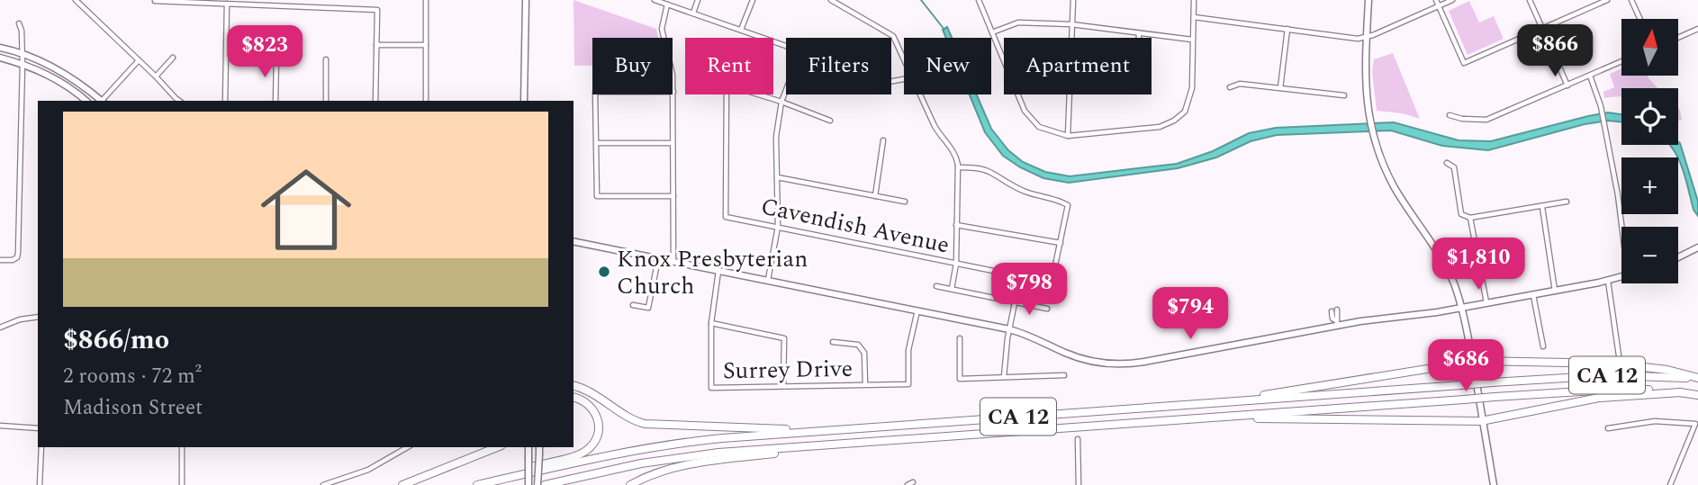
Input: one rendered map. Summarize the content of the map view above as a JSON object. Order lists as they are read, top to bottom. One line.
{"streets":{"highway":["CA 12"],"street":["Cavendish Avenue","Surrey Drive"]},"places":["Knox Presbyterian Church"],"north":"top","page":{"map_buttons":["+","−"],"price":["$866","$823","$1,810","$798","$794","$686"],"chip":["Buy","Rent","Filters","New","Apartment"],"list":[{"name":"$866/mo","note":"2 rooms · 72 m² · Madison Street"}]}}
